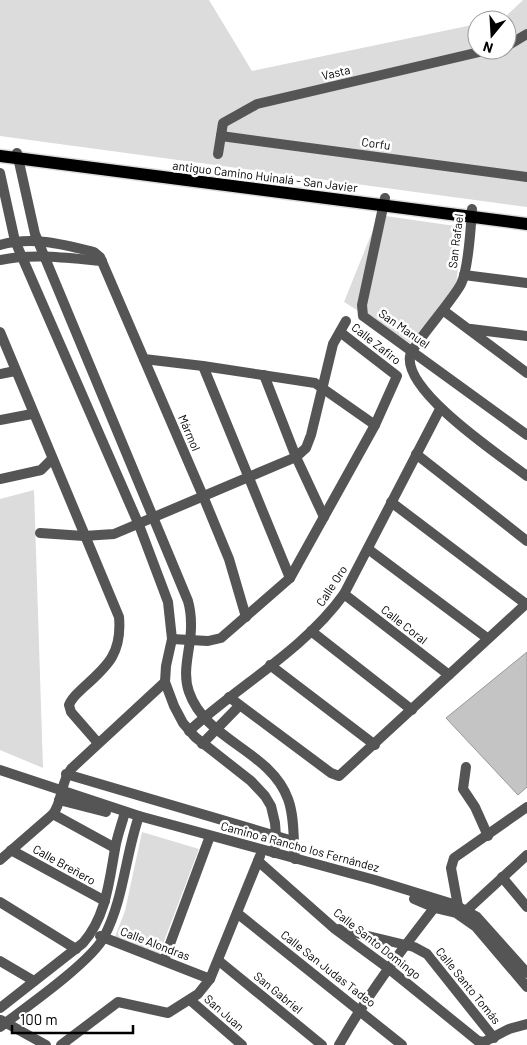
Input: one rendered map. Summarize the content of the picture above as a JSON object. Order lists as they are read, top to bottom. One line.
{"streets":{"street":["Vasta","Corfu","San Rafael","San Manuel","Calle Zafiro","Mármol","Calle Oro","Calle Coral","Camino a Rancho los Fernández","Calle Breñero","Calle Alondras","Calle Santo Domingo","Calle San Judas Tadeo","Calle Santo Tomás","San Gabriel","San Juan"]},"crossings":[["Vasta","Corfu"],["San Rafael","San Manuel"],["Calle Oro","Calle Coral"],["Camino a Rancho los Fernández","Calle Santo Domingo"],["Calle Santo Domingo","Calle Santo Tomás"]],"scale_bar":"100 m","north":"bottom"}
